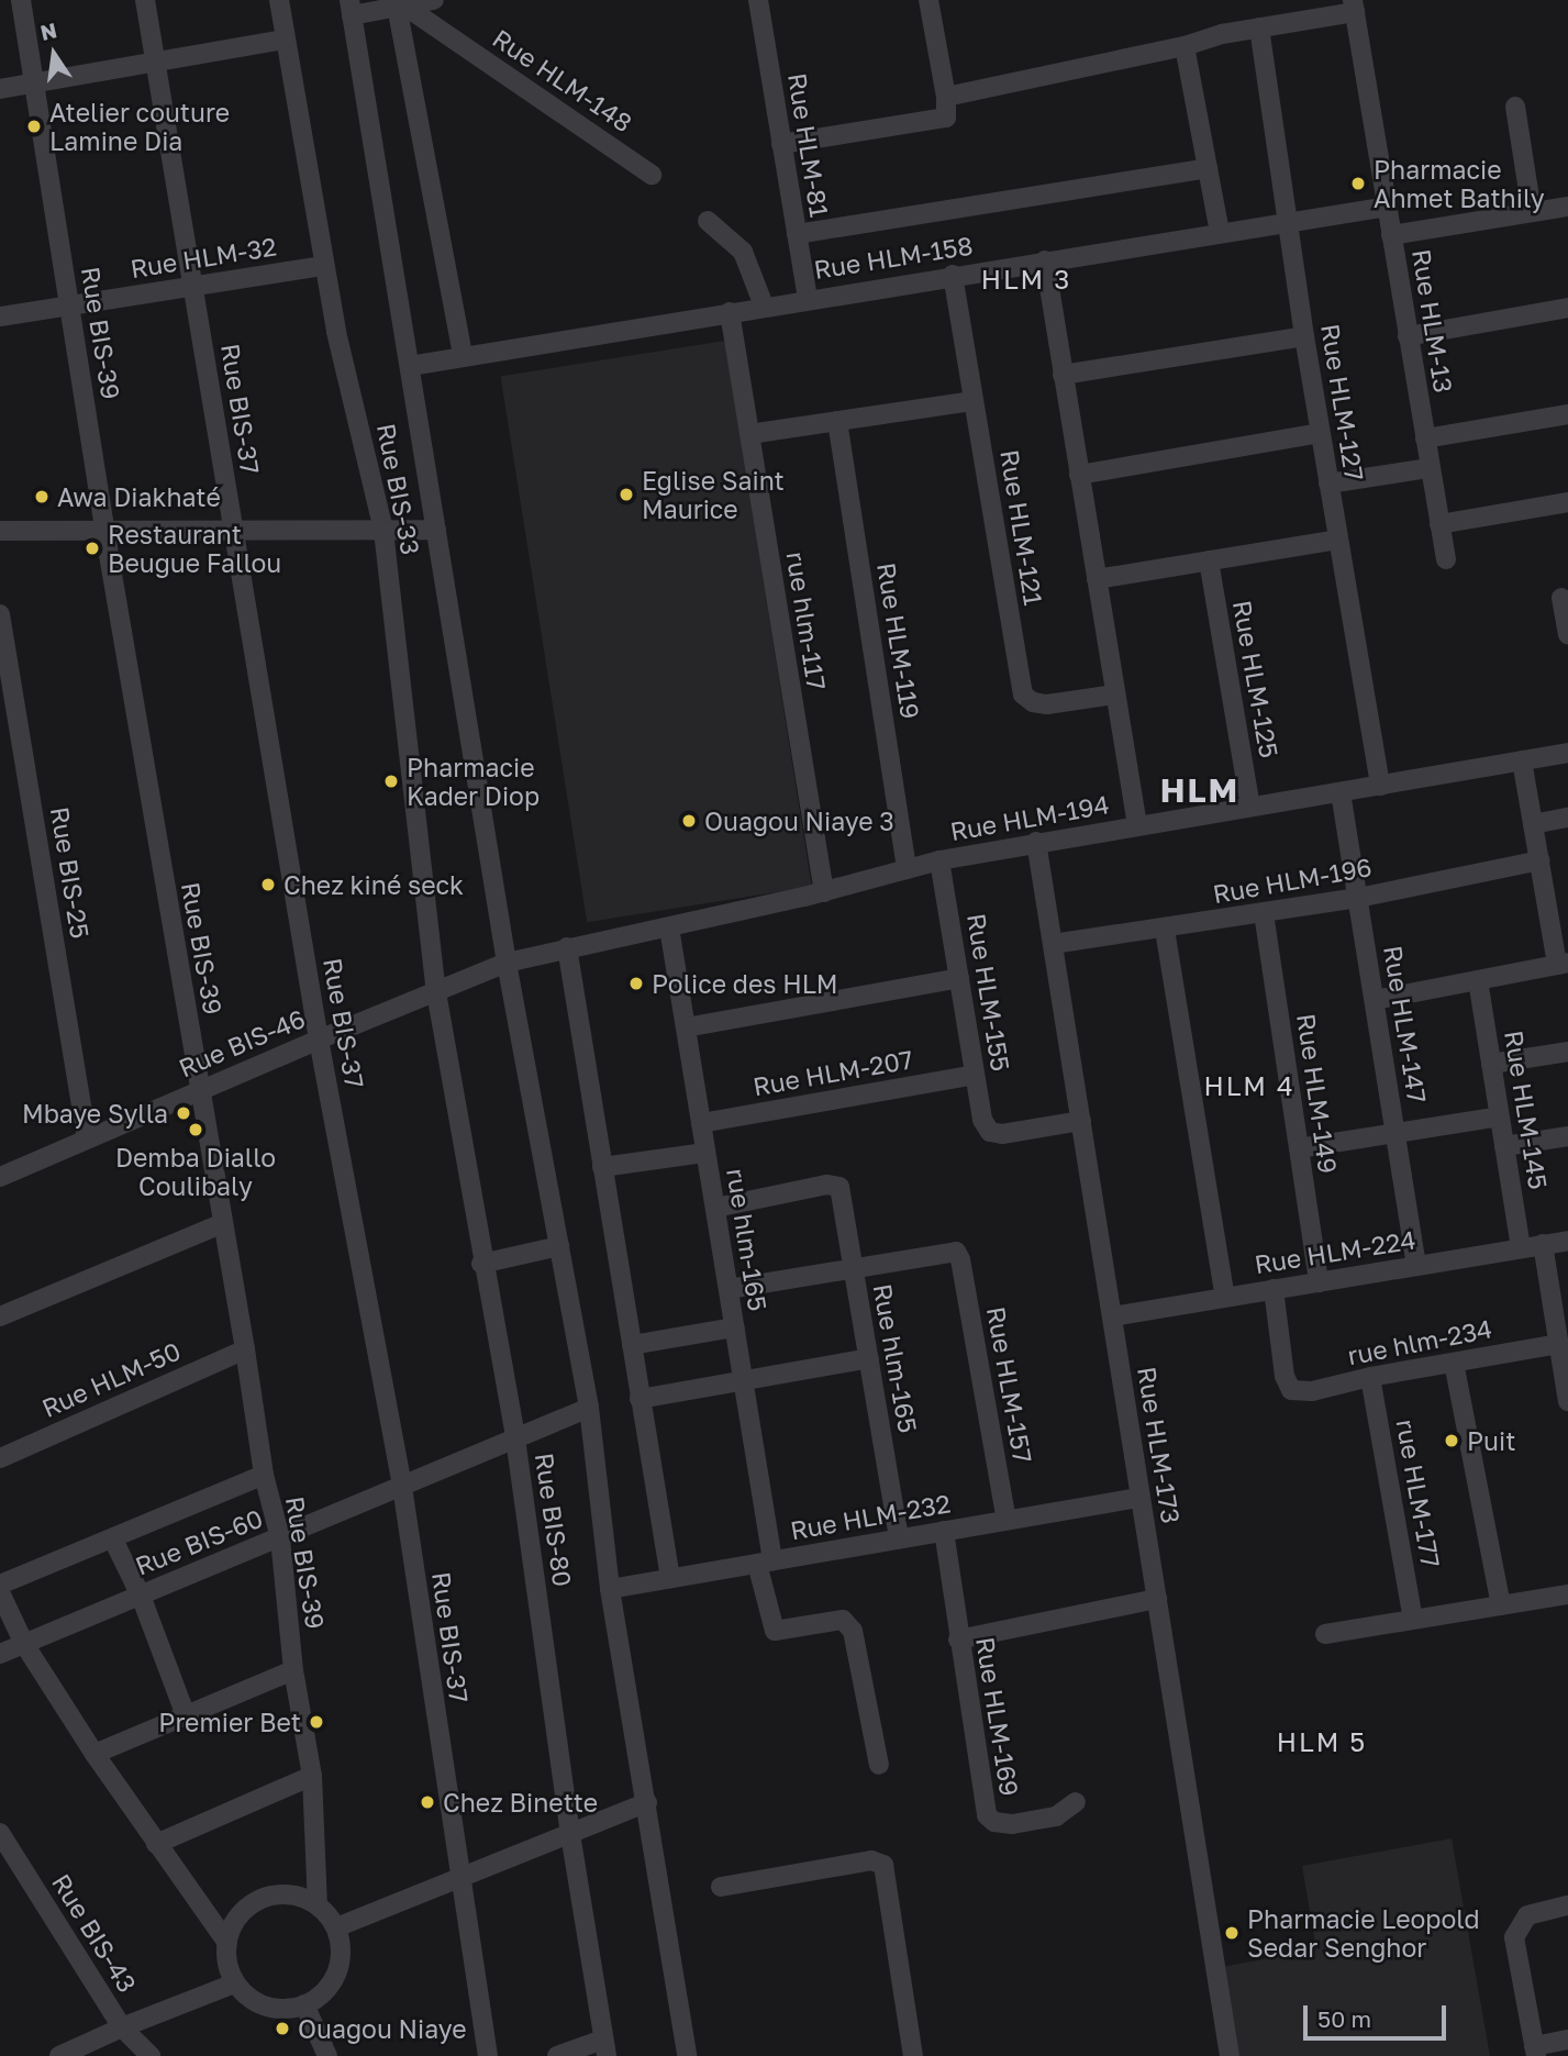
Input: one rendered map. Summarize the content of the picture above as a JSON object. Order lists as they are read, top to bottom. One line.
{"streets":{"street":["Rue HLM-148","Rue HLM-81","Rue HLM-32","Rue HLM-158","Rue HLM-13","Rue BIS-39","Rue HLM-127","Rue BIS-37","Rue BIS-33","Rue HLM-121","rue hlm-117","Rue HLM-119","Rue HLM-125","Rue HLM-194","Rue BIS-25","Rue HLM-196","Rue HLM-155","Rue HLM-147","Rue BIS-46","Rue HLM-207","Rue HLM-149","Rue HLM-145","rue hlm-165","Rue HLM-224","rue hlm-234","Rue hlm-165","Rue HLM-50","Rue HLM-157","Rue HLM-173","rue HLM-177","Rue HLM-232","Rue BIS-80","Rue BIS-60","Rue HLM-169","Rue BIS-43"]},"crossings":[["Rue HLM-81","Rue HLM-158"],["Rue HLM-32","Rue BIS-39"],["Rue HLM-32","Rue BIS-37"],["Rue HLM-32","Rue BIS-33"],["Rue HLM-158","Rue HLM-13"],["Rue HLM-158","Rue HLM-127"],["Rue HLM-158","Rue HLM-121"],["Rue HLM-158","rue hlm-117"],["Rue BIS-39","Rue BIS-46"],["Rue BIS-39","Rue HLM-50"],["Rue BIS-39","Rue BIS-60"],["Rue HLM-127","Rue HLM-194"],["Rue BIS-37","Rue BIS-46"],["Rue BIS-37","Rue BIS-60"],["Rue BIS-33","Rue BIS-46"],["Rue BIS-33","Rue BIS-80"],["rue hlm-117","Rue HLM-194"],["Rue HLM-119","Rue HLM-194"],["Rue HLM-125","Rue HLM-194"],["Rue HLM-194","Rue HLM-155"],["Rue HLM-194","Rue HLM-147"],["Rue HLM-194","Rue BIS-46"],["Rue HLM-194","rue hlm-165"],["Rue HLM-194","Rue HLM-173"],["Rue BIS-25","Rue BIS-46"],["Rue HLM-196","Rue HLM-147"],["Rue HLM-196","Rue HLM-149"],["Rue HLM-196","Rue HLM-173"],["Rue HLM-155","Rue HLM-207"],["Rue HLM-155","Rue HLM-173"],["Rue HLM-147","Rue HLM-224"],["Rue BIS-46","Rue BIS-80"],["Rue HLM-207","rue hlm-165"],["Rue HLM-149","Rue HLM-224"],["Rue HLM-145","Rue HLM-224"],["rue hlm-165","Rue hlm-165"],["rue hlm-165","Rue HLM-232"],["Rue HLM-224","rue hlm-234"],["Rue HLM-224","Rue HLM-173"],["rue hlm-234","rue HLM-177"],["Rue hlm-165","Rue HLM-157"],["Rue hlm-165","Rue HLM-232"],["Rue HLM-157","Rue HLM-232"],["Rue HLM-173","Rue HLM-232"],["Rue HLM-232","Rue HLM-169"],["Rue BIS-80","Rue BIS-60"]],"districts":["HLM 3","HLM","HLM 4","HLM 5"],"places":["Atelier couture Lamine Dia","Pharmacie Ahmet Bathily","Eglise Saint Maurice","Awa Diakhaté","Restaurant Beugue Fallou","Pharmacie Kader Diop","Ouagou Niaye 3","Chez kiné seck","Police des HLM","Mbaye Sylla","Demba Diallo Coulibaly","Puit","Premier Bet","Chez Binette","Pharmacie Leopold Sedar Senghor","Ouagou Niaye"],"scale_bar":"50 m","north":"top"}
